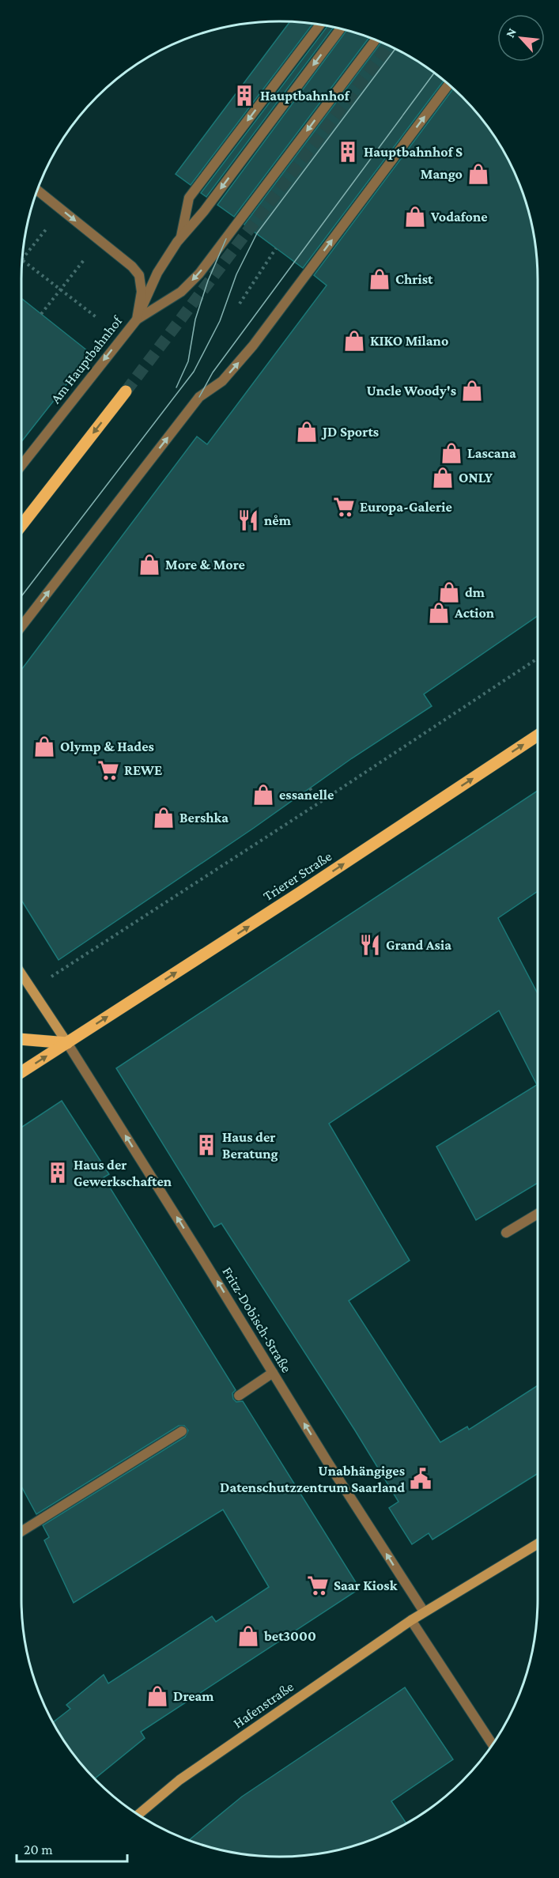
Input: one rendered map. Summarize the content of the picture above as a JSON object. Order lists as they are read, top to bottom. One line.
{"streets":{"main road":["Trierer Straße"],"street":["Am Hauptbahnhof","Fritz-Dobisch-Straße","Hafenstraße"]},"crossings":[["Trierer Straße","Fritz-Dobisch-Straße"],["Fritz-Dobisch-Straße","Hafenstraße"]],"one_way":["Trierer Straße","Fritz-Dobisch-Straße"],"places":{"building":["Hauptbahnhof","Hauptbahnhof S","Haus der Beratung","Haus der Gewerkschaften"],"shop":["Mango","Vodafone","Christ","KIKO Milano","Uncle Woody's","JD Sports","Lascana","ONLY","More & More","dm","Action","Olymp & Hades","essanelle","Bershka","bet3000","Dream"],"supermarket":["Europa-Galerie","REWE","Saar Kiosk"],"restaurant":["ne̊m","Grand Asia"],"public building":["Unabhängiges Datenschutzzentrum Saarland"]},"scale_bar":"20 m","north":"top left"}
